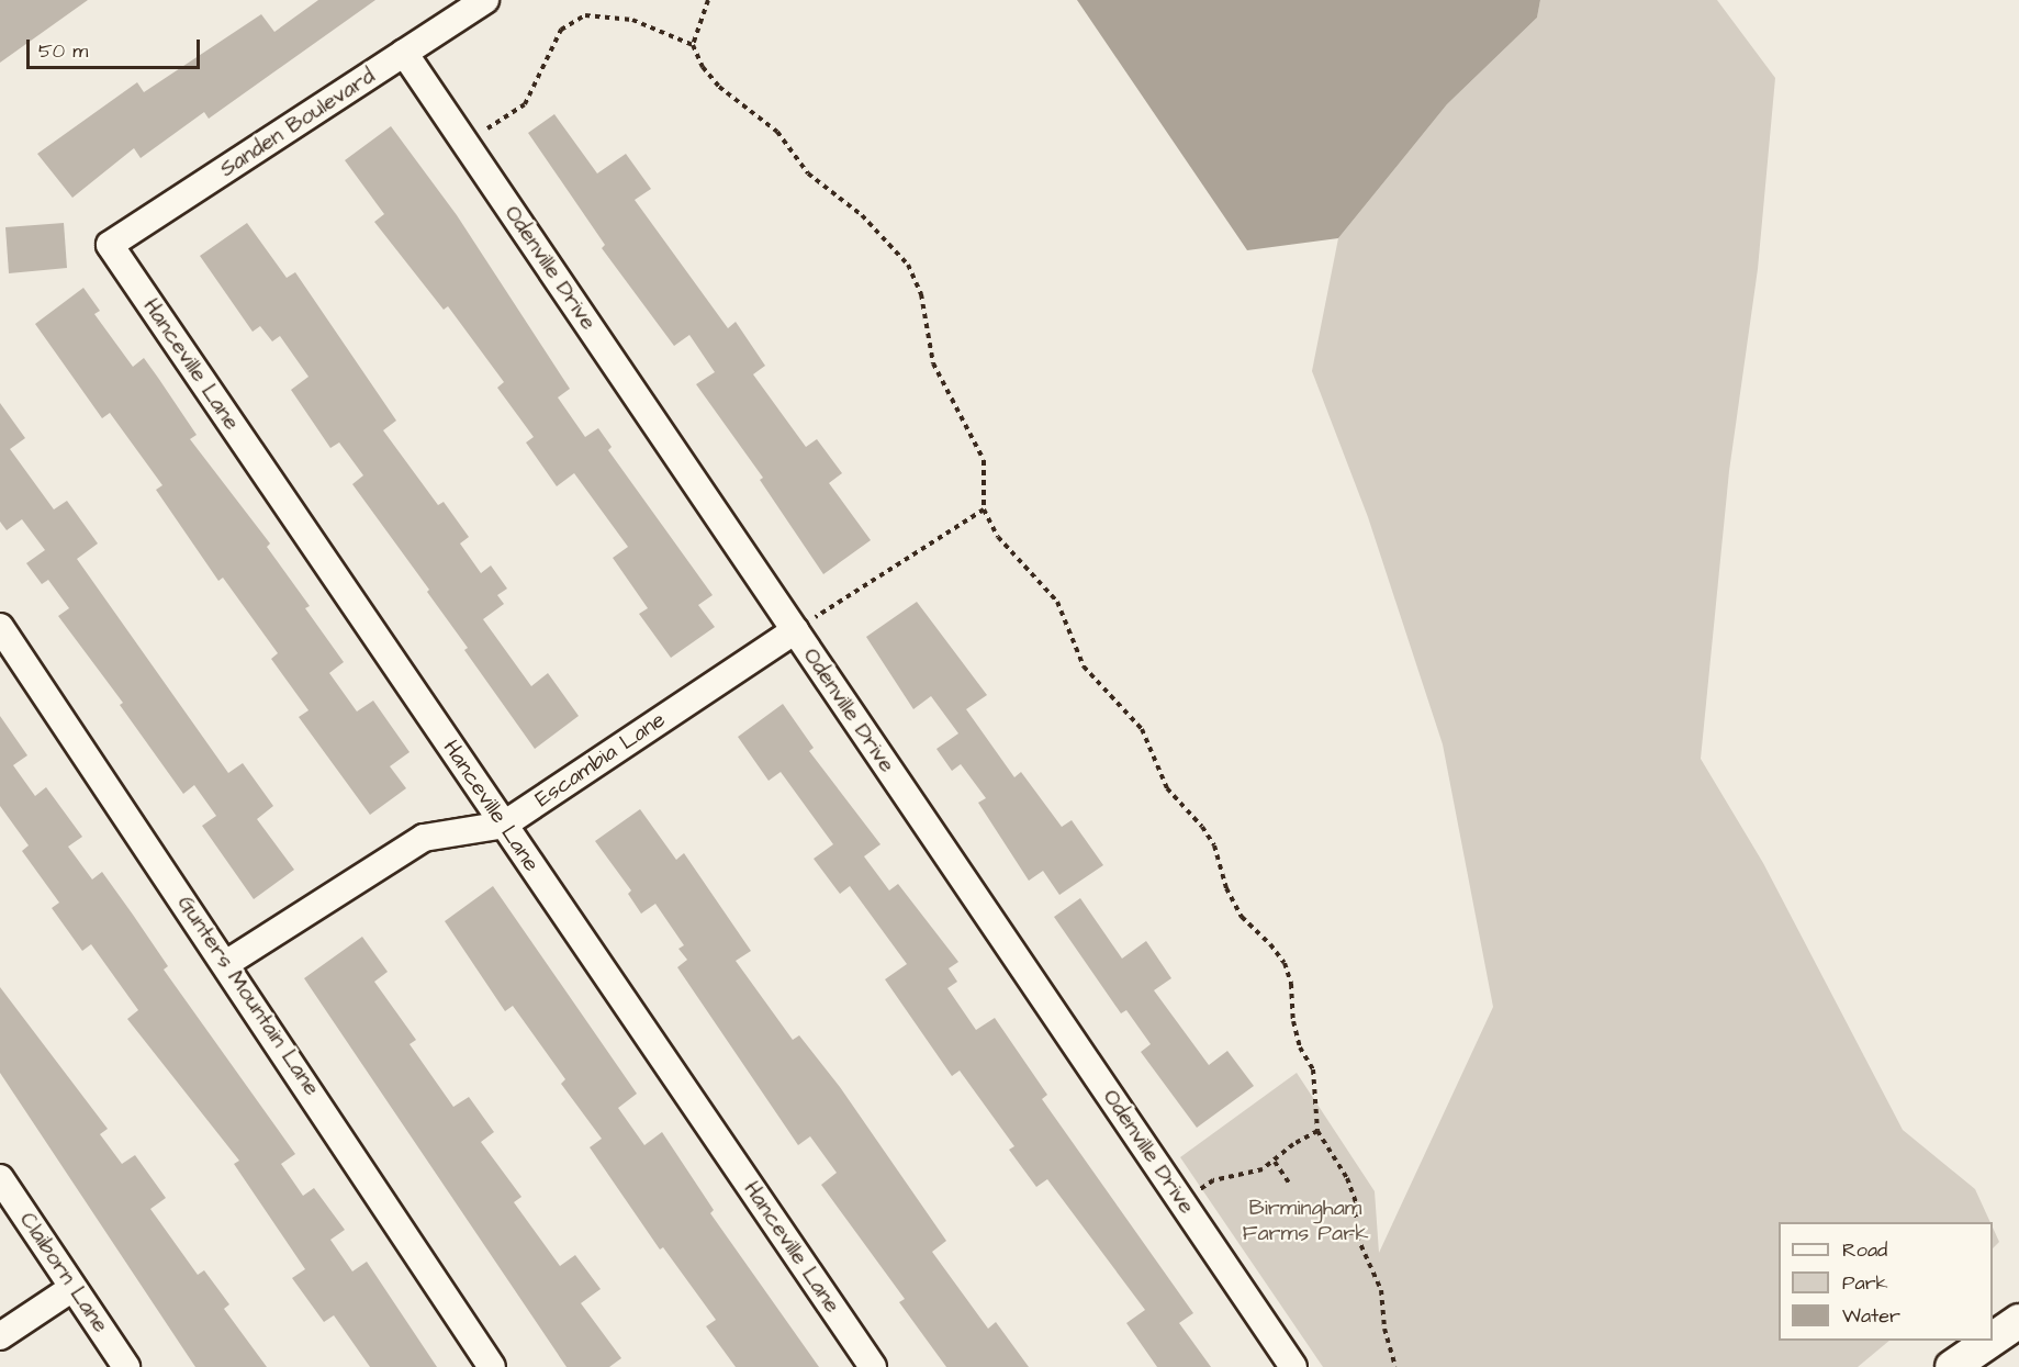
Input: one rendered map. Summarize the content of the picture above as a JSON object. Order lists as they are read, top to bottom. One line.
{"streets":{"street":["Sanden Boulevard","Odenville Drive","Hanceville Lane","Escambia Lane","Gunters Mountain Lane","Claiborn Lane"]},"crossings":[["Sanden Boulevard","Odenville Drive"],["Sanden Boulevard","Hanceville Lane"],["Odenville Drive","Escambia Lane"],["Hanceville Lane","Escambia Lane"],["Escambia Lane","Gunters Mountain Lane"]],"parks":["Birmingham Farms Park"],"legend":["Road","Park","Water"],"scale_bar":"50 m"}
